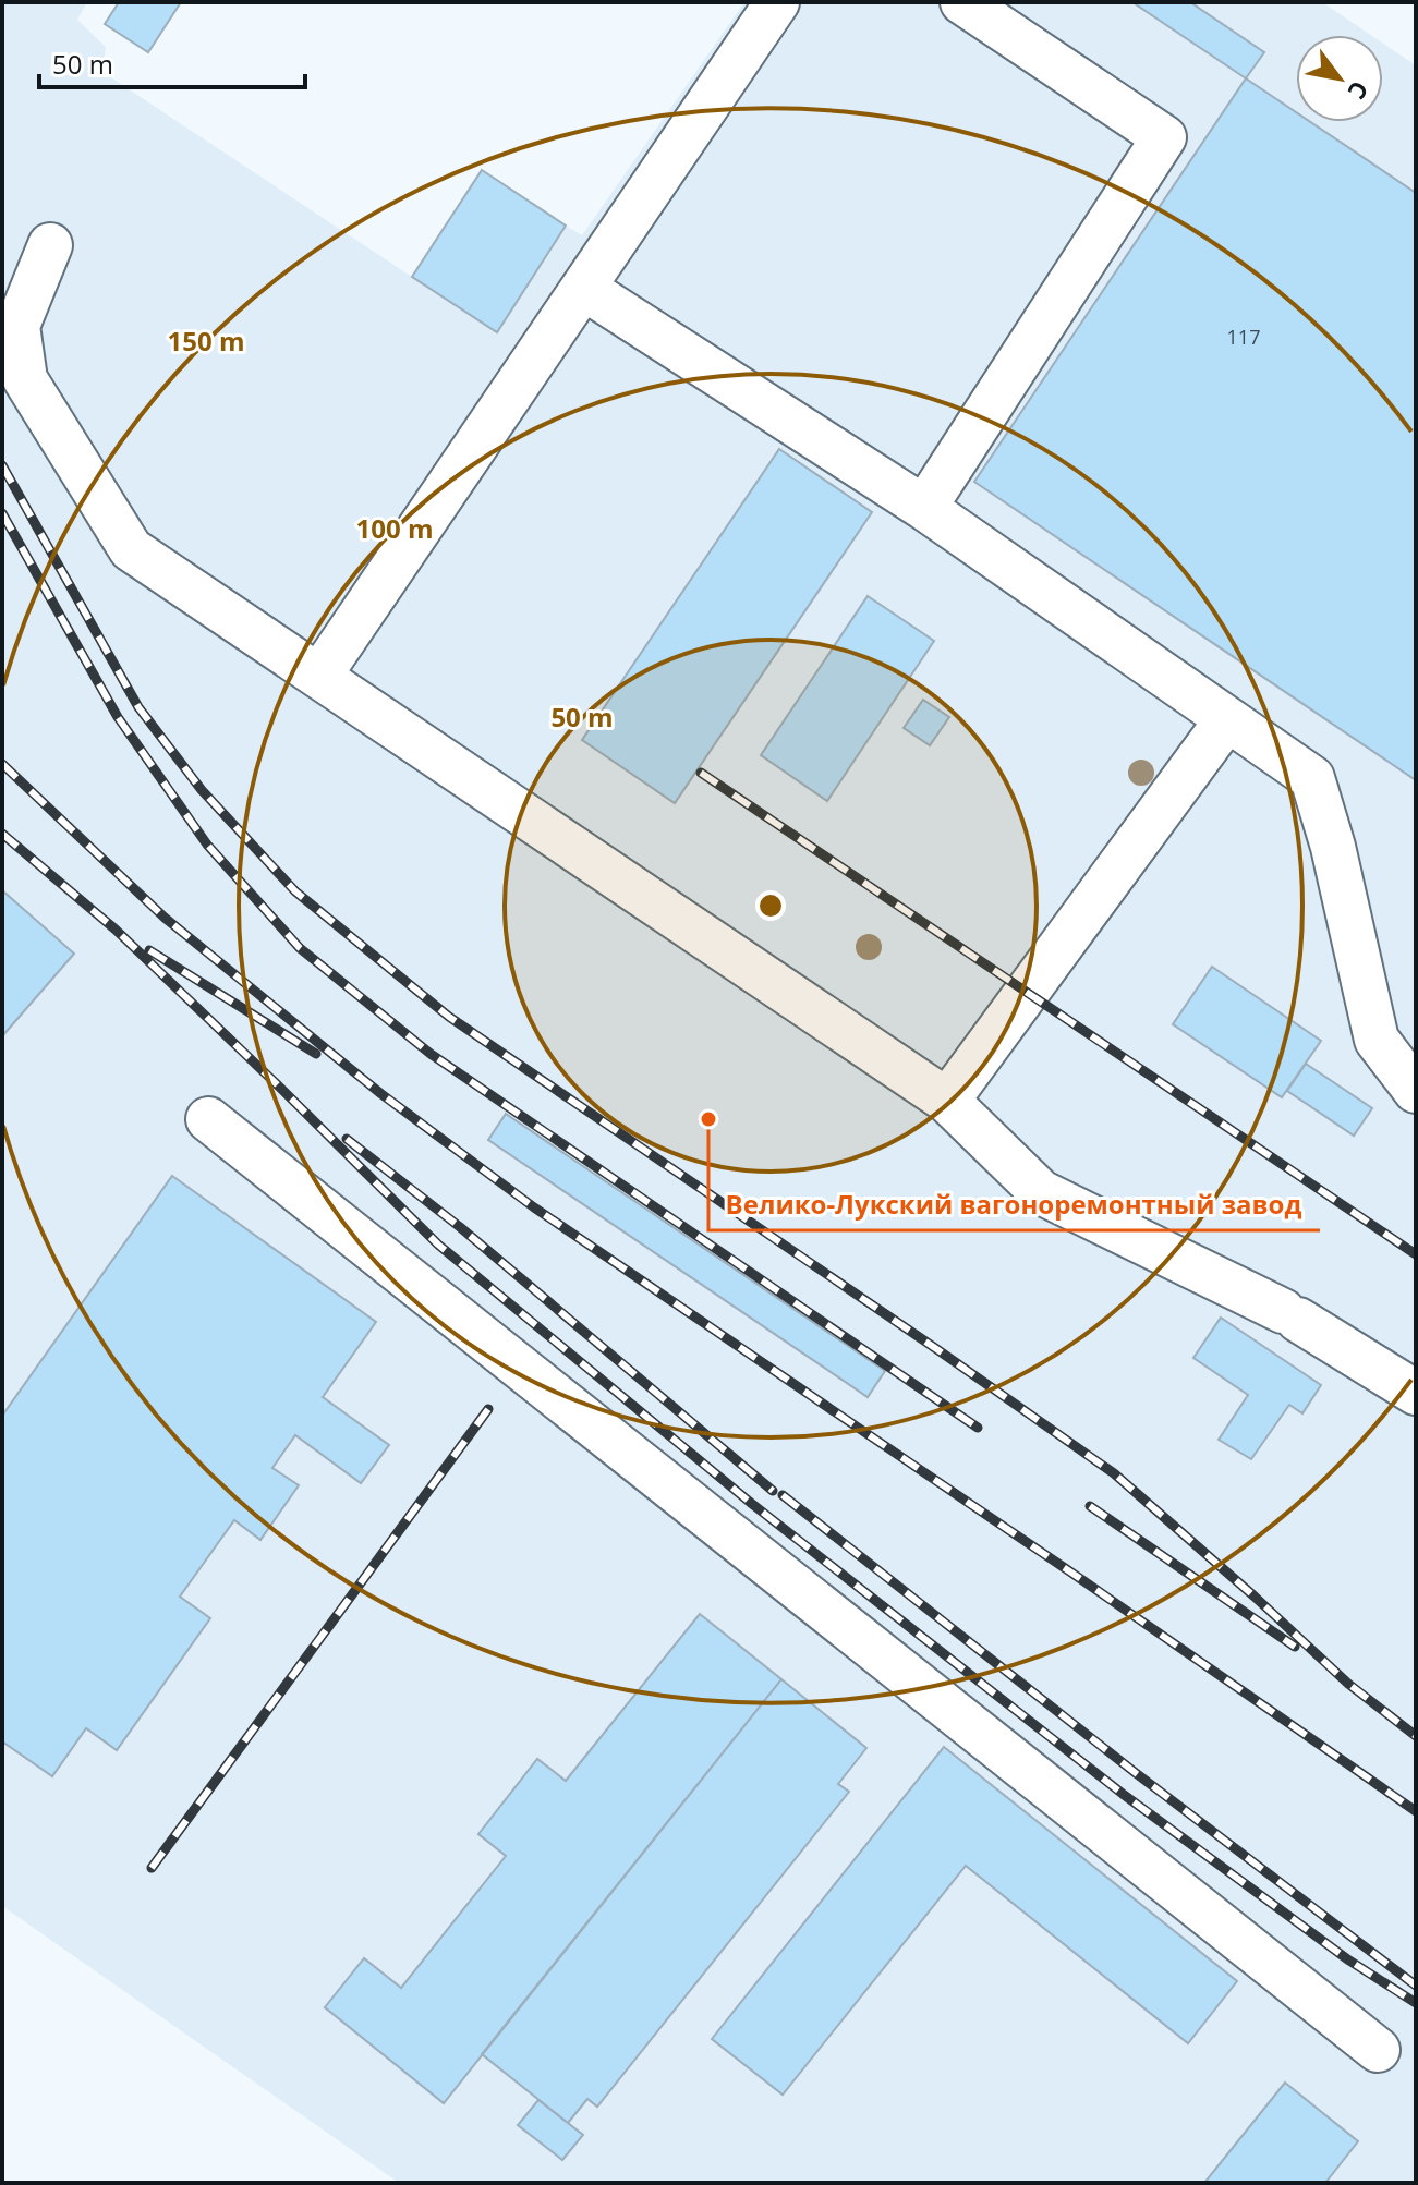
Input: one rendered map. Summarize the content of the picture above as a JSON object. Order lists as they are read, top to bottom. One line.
{"places":["Велико-Лукский вагоноремонтный завод"],"house_numbers":["117"],"scale_bar":"50 m","north":"bottom right","rings":["150 m","100 m","50 m"]}
